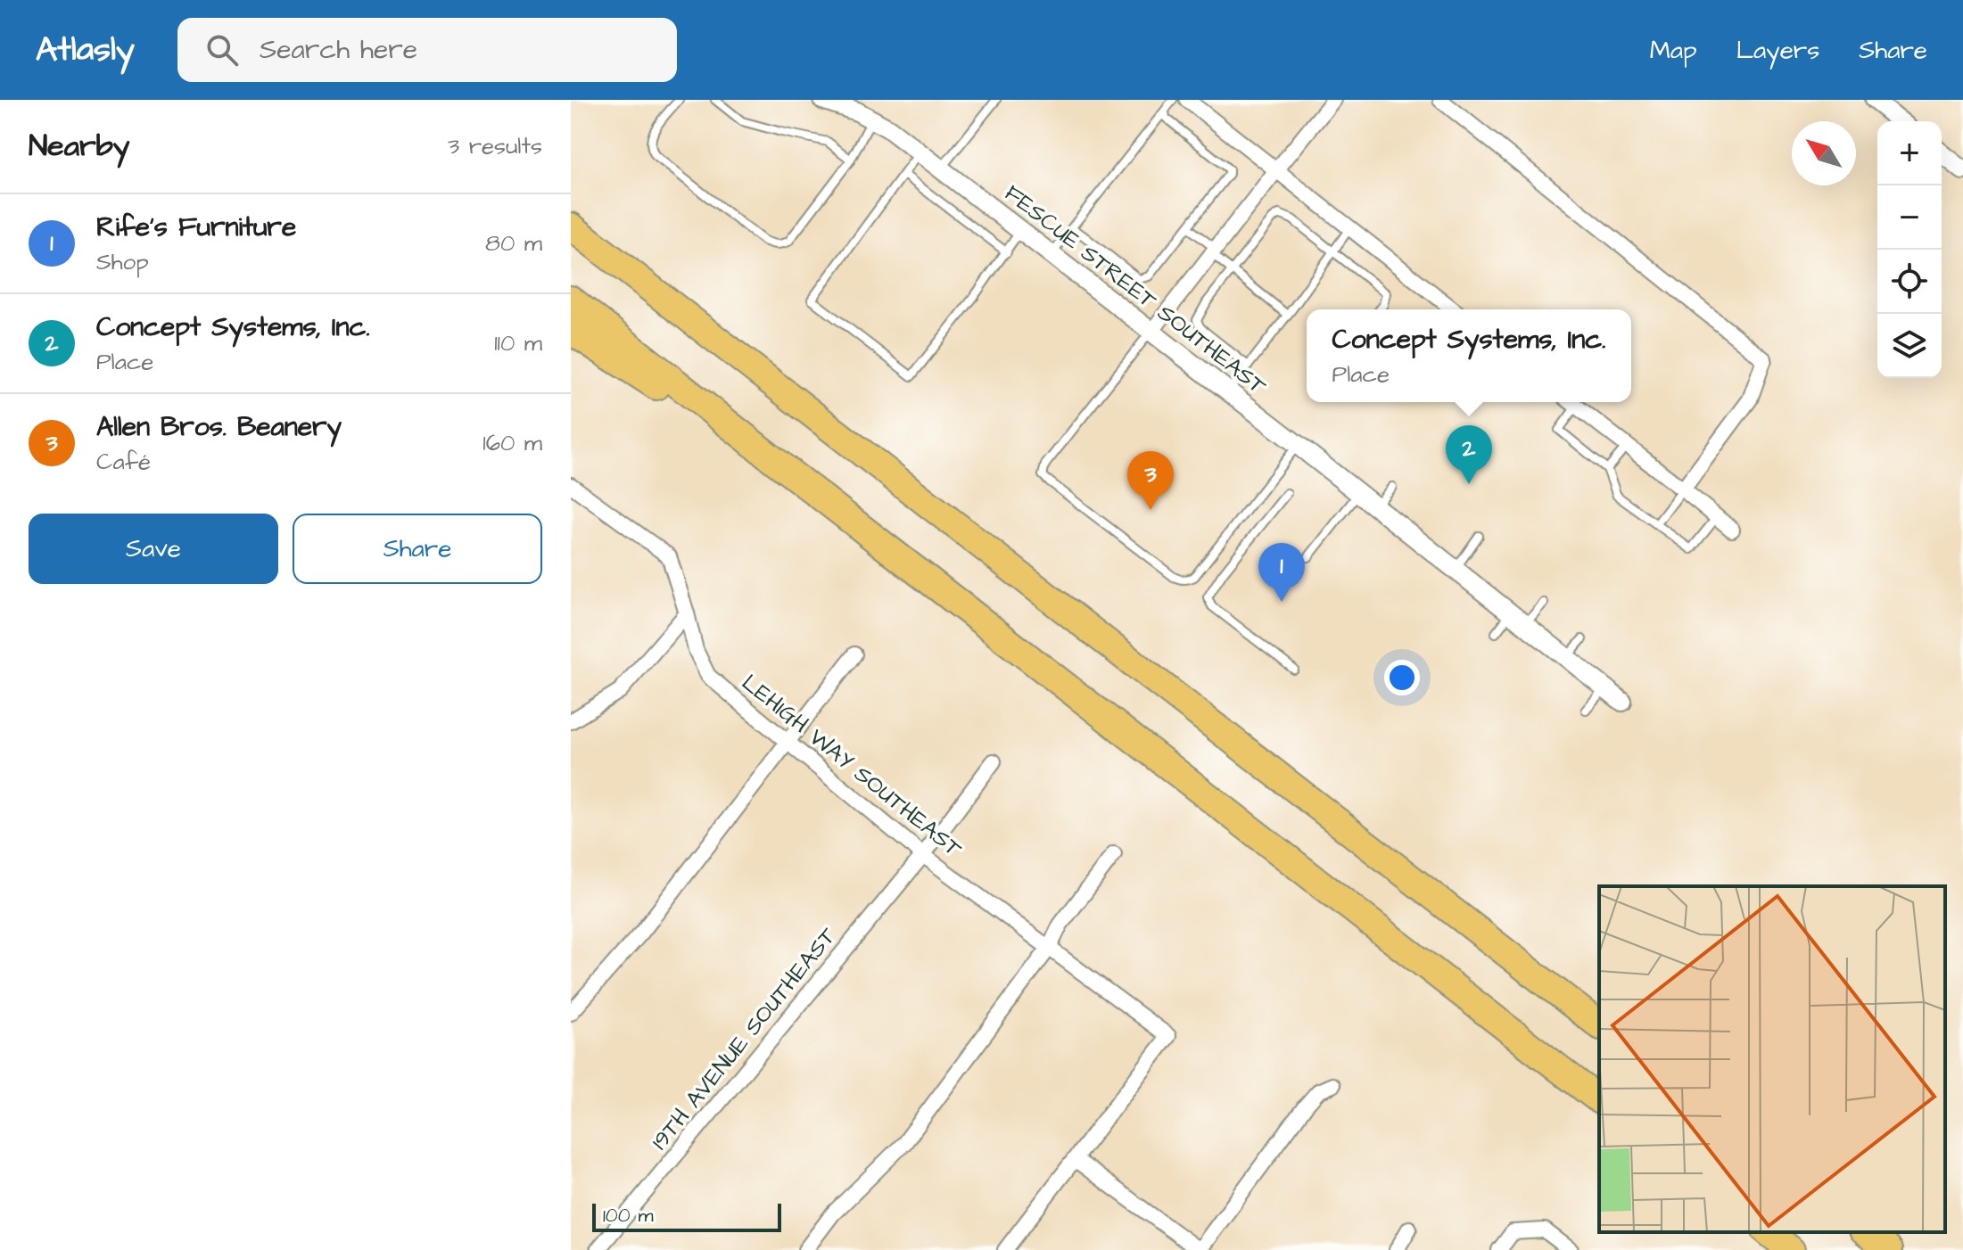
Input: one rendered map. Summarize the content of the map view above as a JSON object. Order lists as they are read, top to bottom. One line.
{"streets":{"street":["FESCUE STREET SOUTHEAST","LEHIGH WAY SOUTHEAST","19TH AVENUE SOUTHEAST"]},"crossings":[["LEHIGH WAY SOUTHEAST","19TH AVENUE SOUTHEAST"]],"scale_bar":"100 m","north":"top left","page":{"header":"Atlasly","search":"Search here","nav":["Map","Layers","Share"],"heading":["Nearby","3 results"],"map_buttons":["+","−"],"list":[{"mark":"1","name":"Rife’s Furniture","note":"Shop","value":"80 m"},{"mark":"2","name":"Concept Systems, Inc.","note":"Place","value":"110 m"},{"mark":"3","name":"Allen Bros. Beanery","note":"Café","value":"160 m"}],"popup":["Concept Systems, Inc.","Place"],"pins":["2","3","1"],"buttons":["Save","Share"],"scale":"100 m"}}
